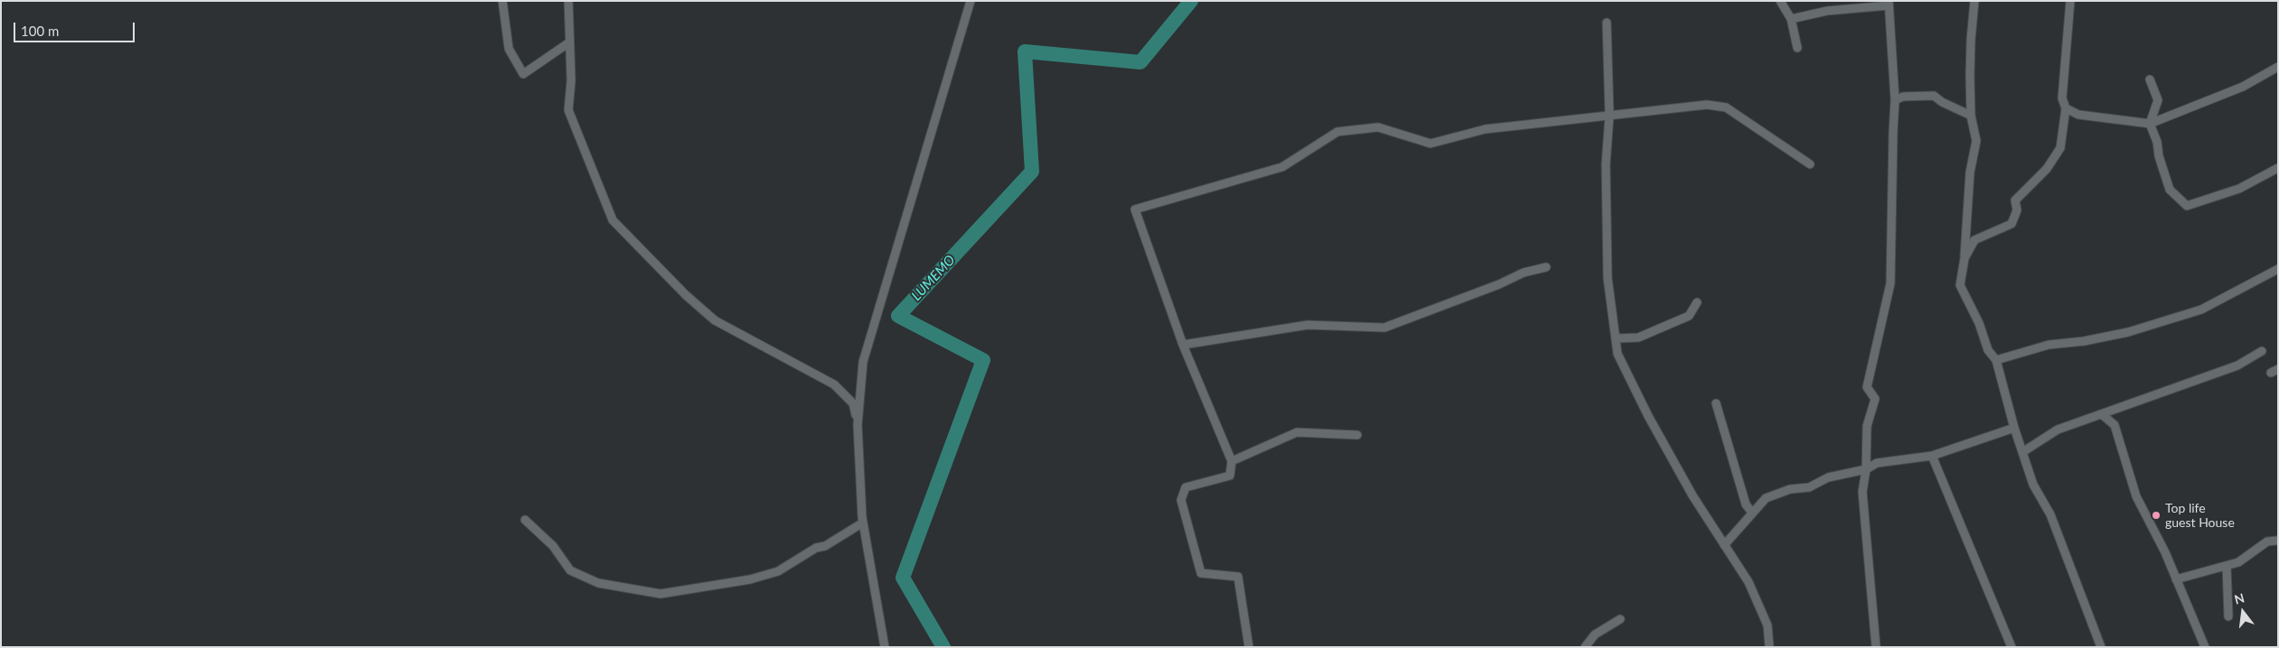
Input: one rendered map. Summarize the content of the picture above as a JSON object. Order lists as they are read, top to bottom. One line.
{"water":["LUMEMO"],"places":["Top life guest House"],"scale_bar":"100 m","north":"top"}
